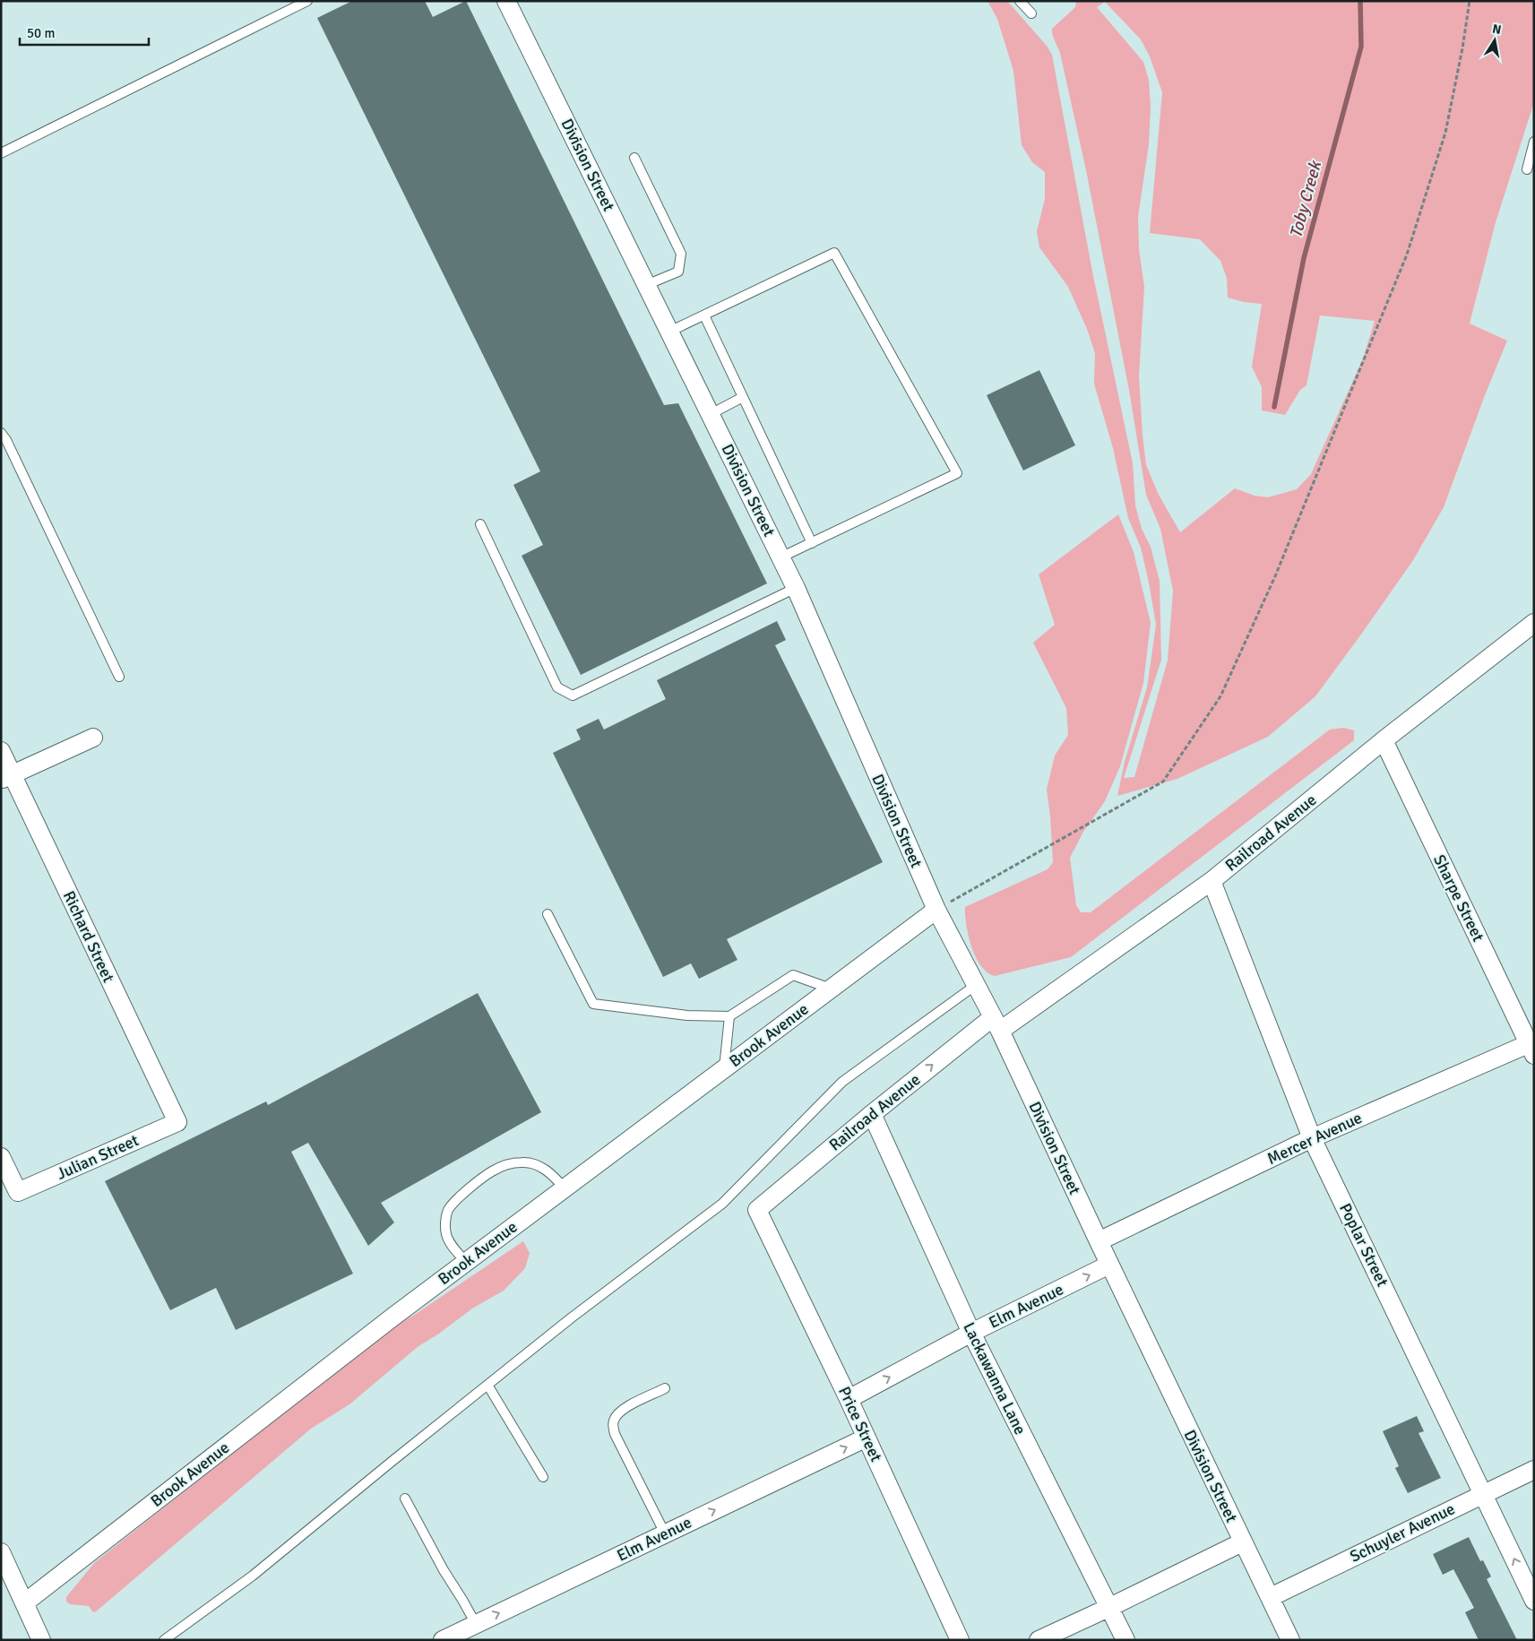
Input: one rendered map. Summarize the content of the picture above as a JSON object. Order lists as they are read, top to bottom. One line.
{"streets":{"street":["Division Street","Railroad Avenue","Sharpe Street","Richard Street","Brook Avenue","Mercer Avenue","Julian Street","Poplar Street","Elm Avenue","Lackawanna Lane","Price Street","Schuyler Avenue"]},"crossings":[["Division Street","Railroad Avenue"],["Division Street","Brook Avenue"],["Division Street","Mercer Avenue"],["Division Street","Elm Avenue"],["Division Street","Schuyler Avenue"],["Railroad Avenue","Sharpe Street"],["Railroad Avenue","Poplar Street"],["Railroad Avenue","Lackawanna Lane"],["Railroad Avenue","Price Street"],["Sharpe Street","Mercer Avenue"],["Richard Street","Julian Street"],["Mercer Avenue","Poplar Street"],["Poplar Street","Schuyler Avenue"],["Elm Avenue","Lackawanna Lane"],["Elm Avenue","Price Street"]],"one_way":["Elm Avenue"],"water":["Toby Creek"],"scale_bar":"50 m","north":"top"}
